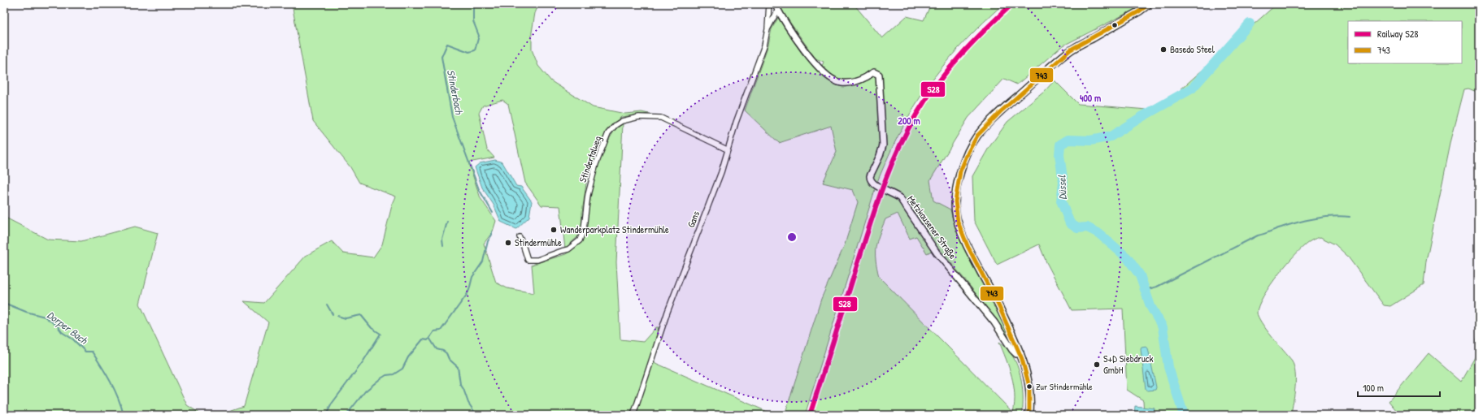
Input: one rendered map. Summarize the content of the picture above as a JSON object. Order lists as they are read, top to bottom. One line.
{"streets":{"street":["Stindertalweg","Gans","Metzkausener Straße"]},"crossings":[["Stindertalweg","Gans"],["Gans","Metzkausener Straße"]],"water":["Stinderbach","Düssel","Dorper Bach"],"places":["Basedo Steel","Wanderparkplatz Stindermühle","Stindermühle","S+D Siebdruck GmbH","Zur Stindermühle"],"lines":["rail line S28","transit line 743"],"legend":["Railway S28","743"],"scale_bar":"100 m","rings":["400 m","200 m"]}
